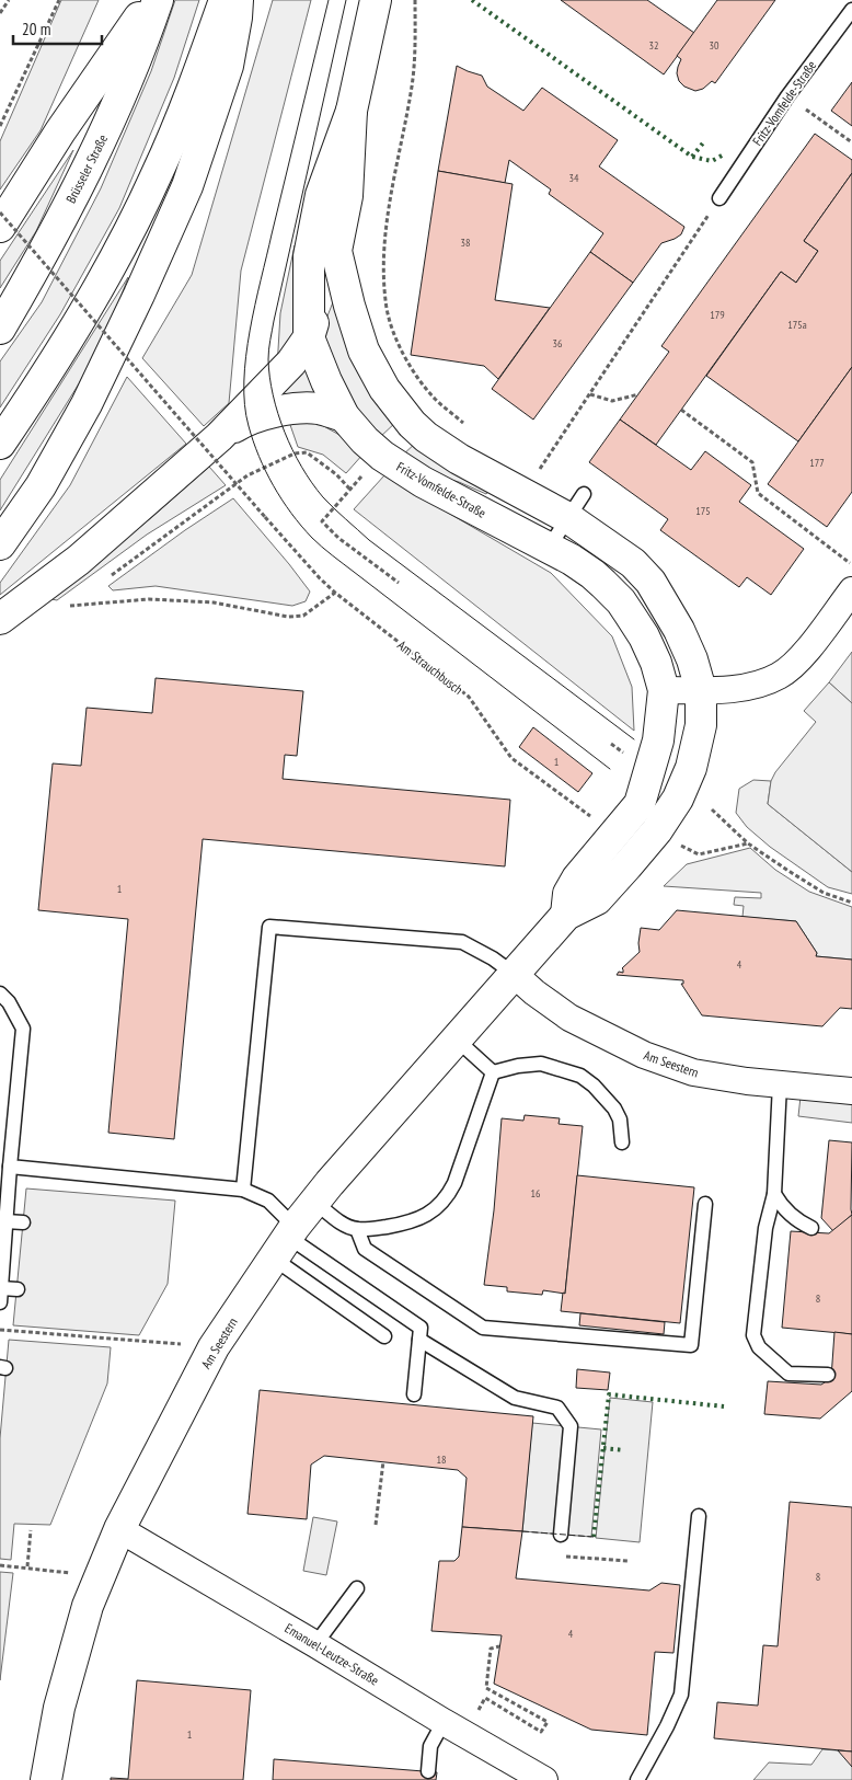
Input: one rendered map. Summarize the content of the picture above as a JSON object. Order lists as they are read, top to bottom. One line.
{"streets":{"main road":["Fritz-Vomfelde-Straße","Brüsseler Straße","Am Seestern"],"street":["Emanuel-Leutze-Straße"],"path":["Am Strauchbusch"]},"crossings":[["Fritz-Vomfelde-Straße","Am Seestern"],["Am Seestern","Emanuel-Leutze-Straße"]],"house_numbers":["32","30","34","38","179","175a","36","177","175","1","1","4","16","8","18","8","4","1"],"scale_bar":"20 m"}
